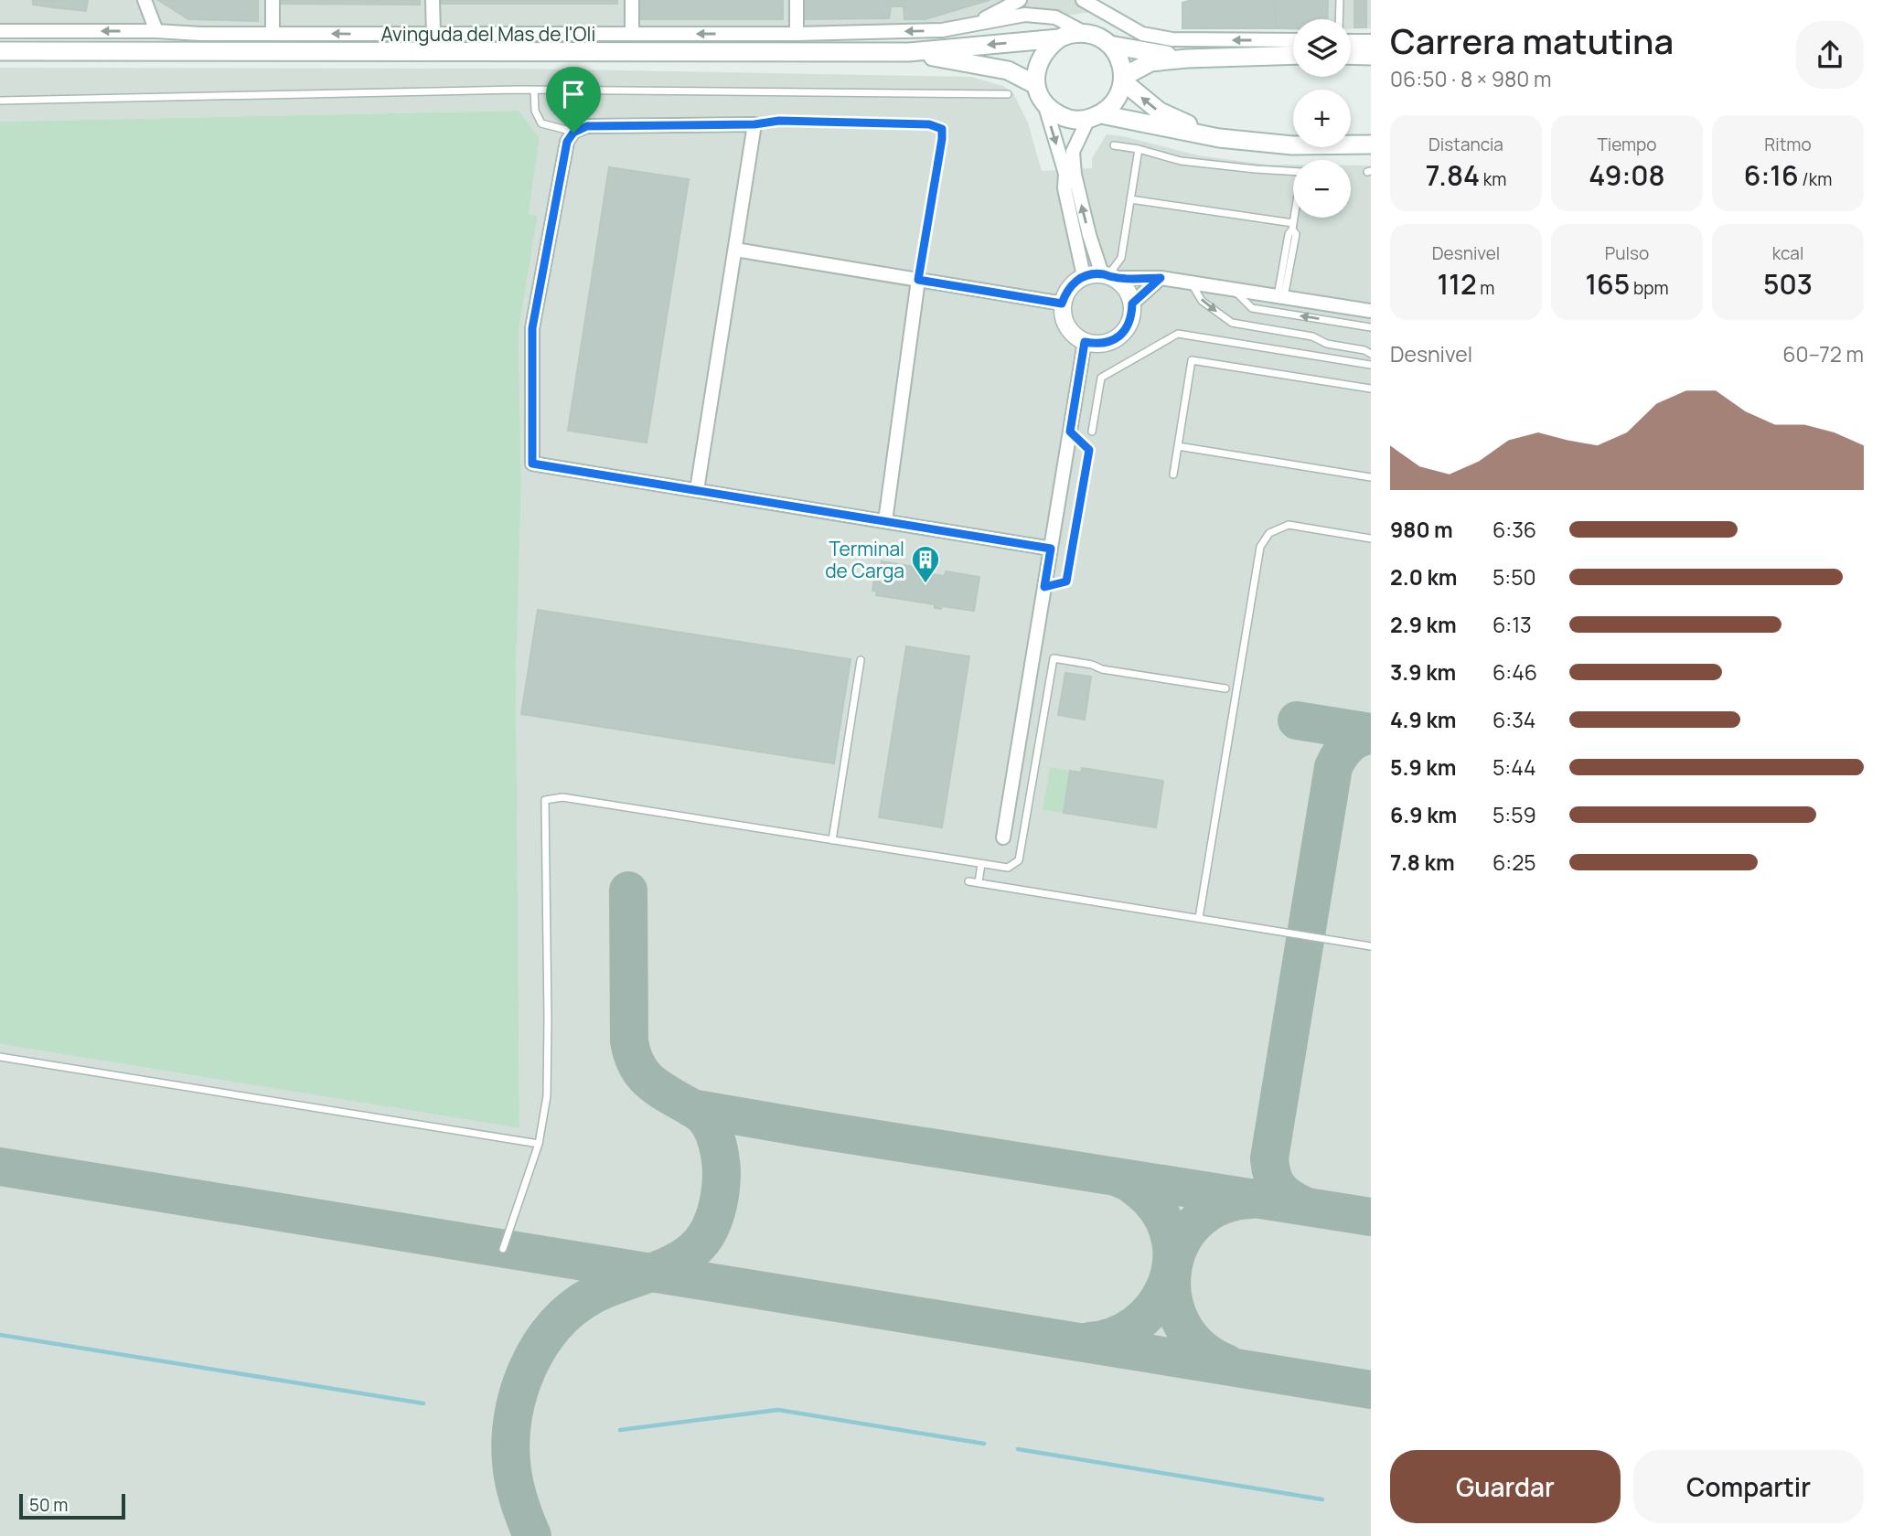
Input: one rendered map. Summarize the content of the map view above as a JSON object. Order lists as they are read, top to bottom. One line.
{"streets":{"street":["Avinguda del Mas de l'Oli"]},"one_way":["Avinguda del Mas de l'Oli"],"places":{"building":["Terminal de Carga"]},"scale_bar":"50 m","page":{"heading":["Carrera matutina","06:50 · 8 × 980 m"],"map_buttons":["+","−"],"stats":[["Distancia","7.84 km"],["Tiempo","49:08"],["Ritmo","6:16 /km"],["Desnivel","112 m"],["Pulso","165 bpm"],["kcal","503"]],"chart":["Desnivel","60–72 m"],"list":[{"name":"980 m","note":"6:36"},{"name":"2.0 km","note":"5:50"},{"name":"2.9 km","note":"6:13"},{"name":"3.9 km","note":"6:46"},{"name":"4.9 km","note":"6:34"},{"name":"5.9 km","note":"5:44"},{"name":"6.9 km","note":"5:59"},{"name":"7.8 km","note":"6:25"}],"buttons":["Guardar","Compartir"],"scale":"50 m"}}
